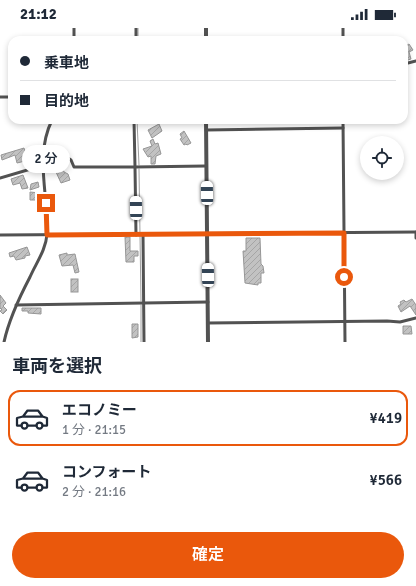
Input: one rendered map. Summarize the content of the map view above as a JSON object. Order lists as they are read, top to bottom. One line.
{"page":{"status":"21:12","banner":["乗車地","目的地"],"bubble":"2 分","heading":"車両を選択","list":[{"name":"エコノミー","note":"1 分 · 21:15","value":"¥419"},{"name":"コンフォート","note":"2 分 · 21:16","value":"¥566"}],"buttons":"確定"}}
